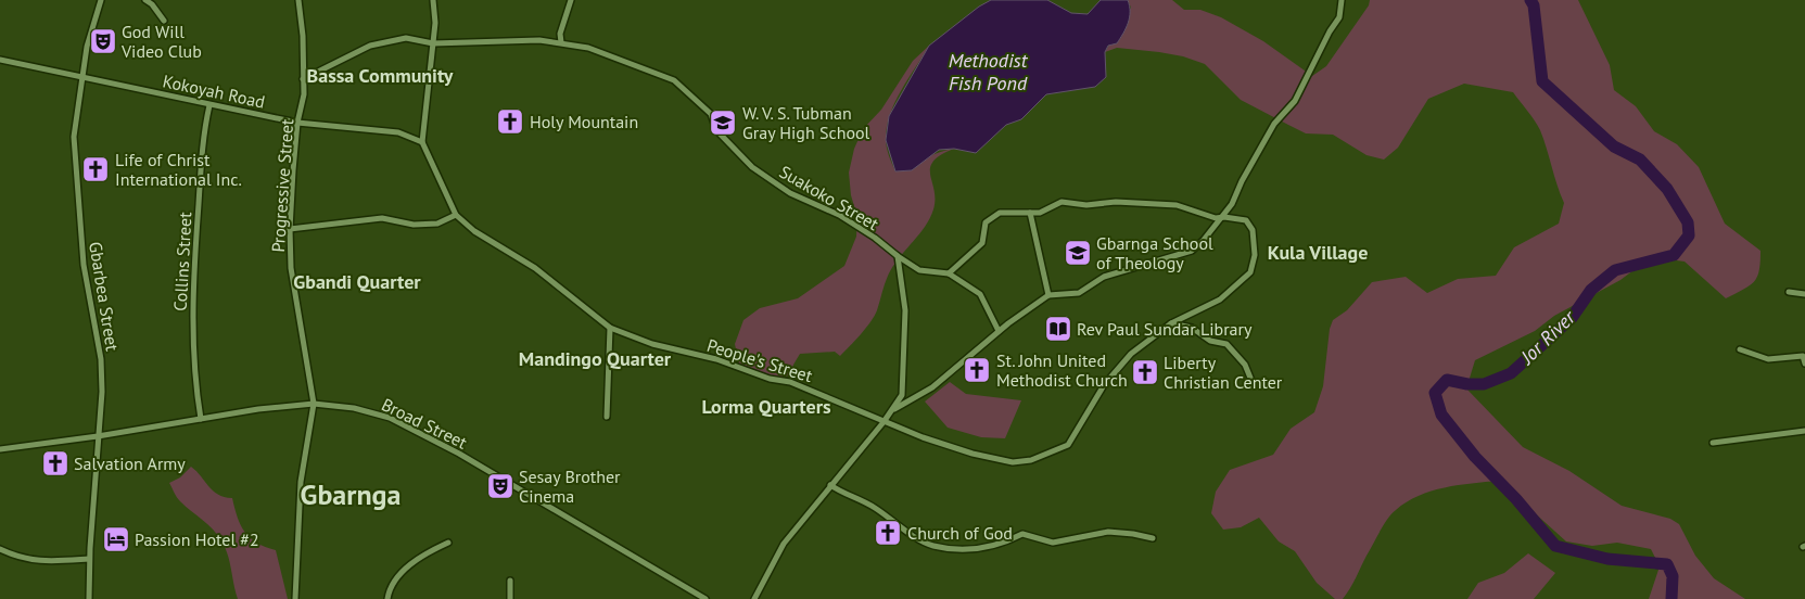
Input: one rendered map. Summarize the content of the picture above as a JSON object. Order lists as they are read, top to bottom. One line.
{"streets":{"street":["Kokoyah Road","Progressive Street","Suakoko Street","Collins Street","Gbarbea Street","People's Street","Broad Street"]},"crossings":[["Kokoyah Road","Progressive Street"],["Kokoyah Road","Collins Street"],["Kokoyah Road","Gbarbea Street"],["Kokoyah Road","People's Street"],["Progressive Street","Suakoko Street"],["Progressive Street","Broad Street"],["Suakoko Street","People's Street"],["Collins Street","Broad Street"],["Gbarbea Street","Broad Street"]],"districts":["Bassa Community","Kula Village","Gbandi Quarter","Mandingo Quarter","Lorma Quarters","Gbarnga"],"water":["Methodist Fish Pond","Jor River"],"places":{"theatre":["God Will Video Club","Sesay Brother Cinema"],"church":["Holy Mountain","Life of Christ International Inc.","St. John United Methodist Church","Liberty Christian Center","Salvation Army","Church of God"],"school or university":["W. V. S. Tubman Gray High School","Gbarnga School of Theology"],"library":["Rev Paul Sundar Library"],"hotel":["Passion Hotel #2"]}}
